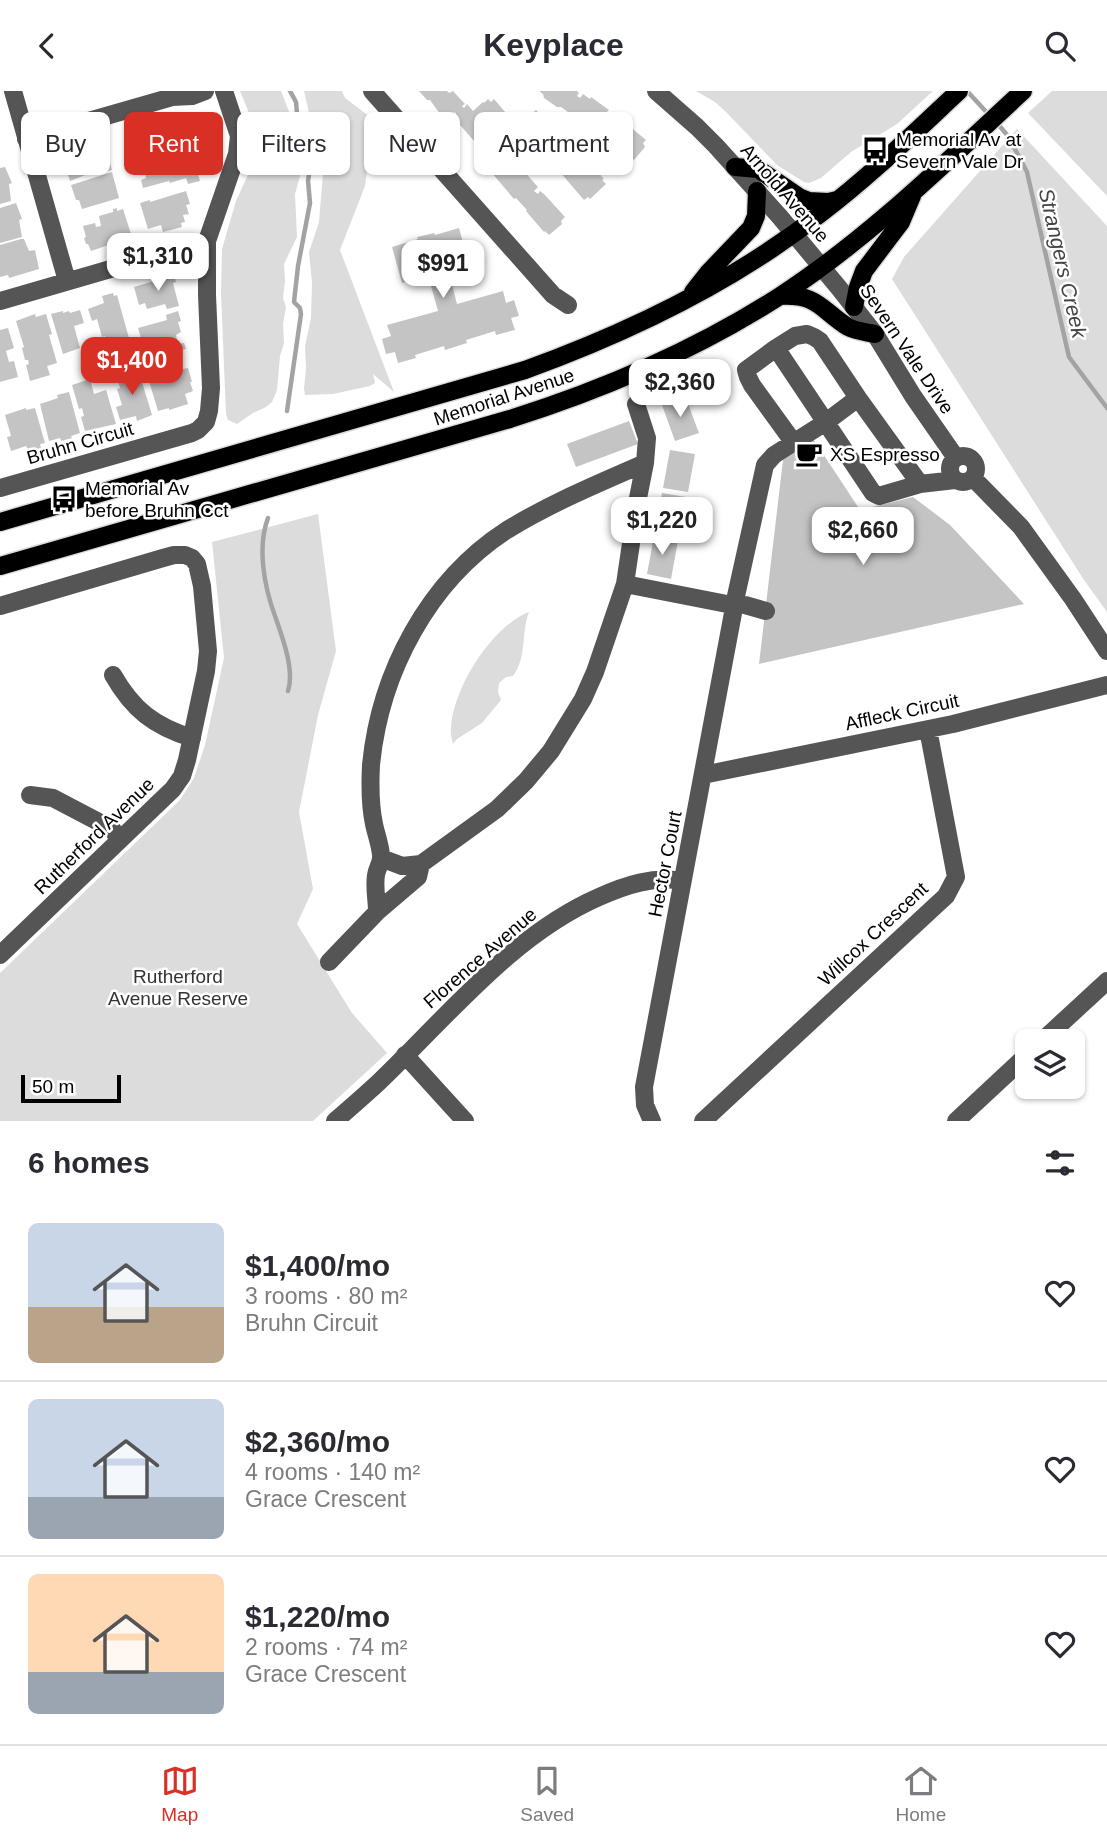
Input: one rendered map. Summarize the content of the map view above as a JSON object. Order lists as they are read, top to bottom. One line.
{"streets":{"main road":["Memorial Avenue"],"street":["Arnold Avenue","Severn Vale Drive","Bruhn Circuit","Affleck Circuit","Rutherford Avenue","Hector Court","Willcox Crescent","Florence Avenue"]},"crossings":[["Arnold Avenue","Severn Vale Drive"],["Arnold Avenue","Memorial Avenue"],["Severn Vale Drive","Memorial Avenue"],["Affleck Circuit","Hector Court"],["Affleck Circuit","Willcox Crescent"],["Hector Court","Florence Avenue"]],"water":["Strangers Creek"],"parks":["Rutherford Avenue Reserve"],"places":{"bus stop":["Memorial Av at Severn Vale Dr","Memorial Av before Bruhn Cct"],"cafe":["XS Espresso"]},"scale_bar":"50 m","page":{"header":"Keyplace","chip":["Buy","Rent","Filters","New","Apartment"],"price":["$1,310","$991","$1,400","$2,360","$1,220","$2,660"],"scale":"50 m","heading":"6 homes","list":[{"name":"$1,400/mo","note":"3 rooms · 80 m² · Bruhn Circuit"},{"name":"$2,360/mo","note":"4 rooms · 140 m² · Grace Crescent"},{"name":"$1,220/mo","note":"2 rooms · 74 m² · Grace Crescent"}],"tabs":["Map","Saved","Home"]}}
